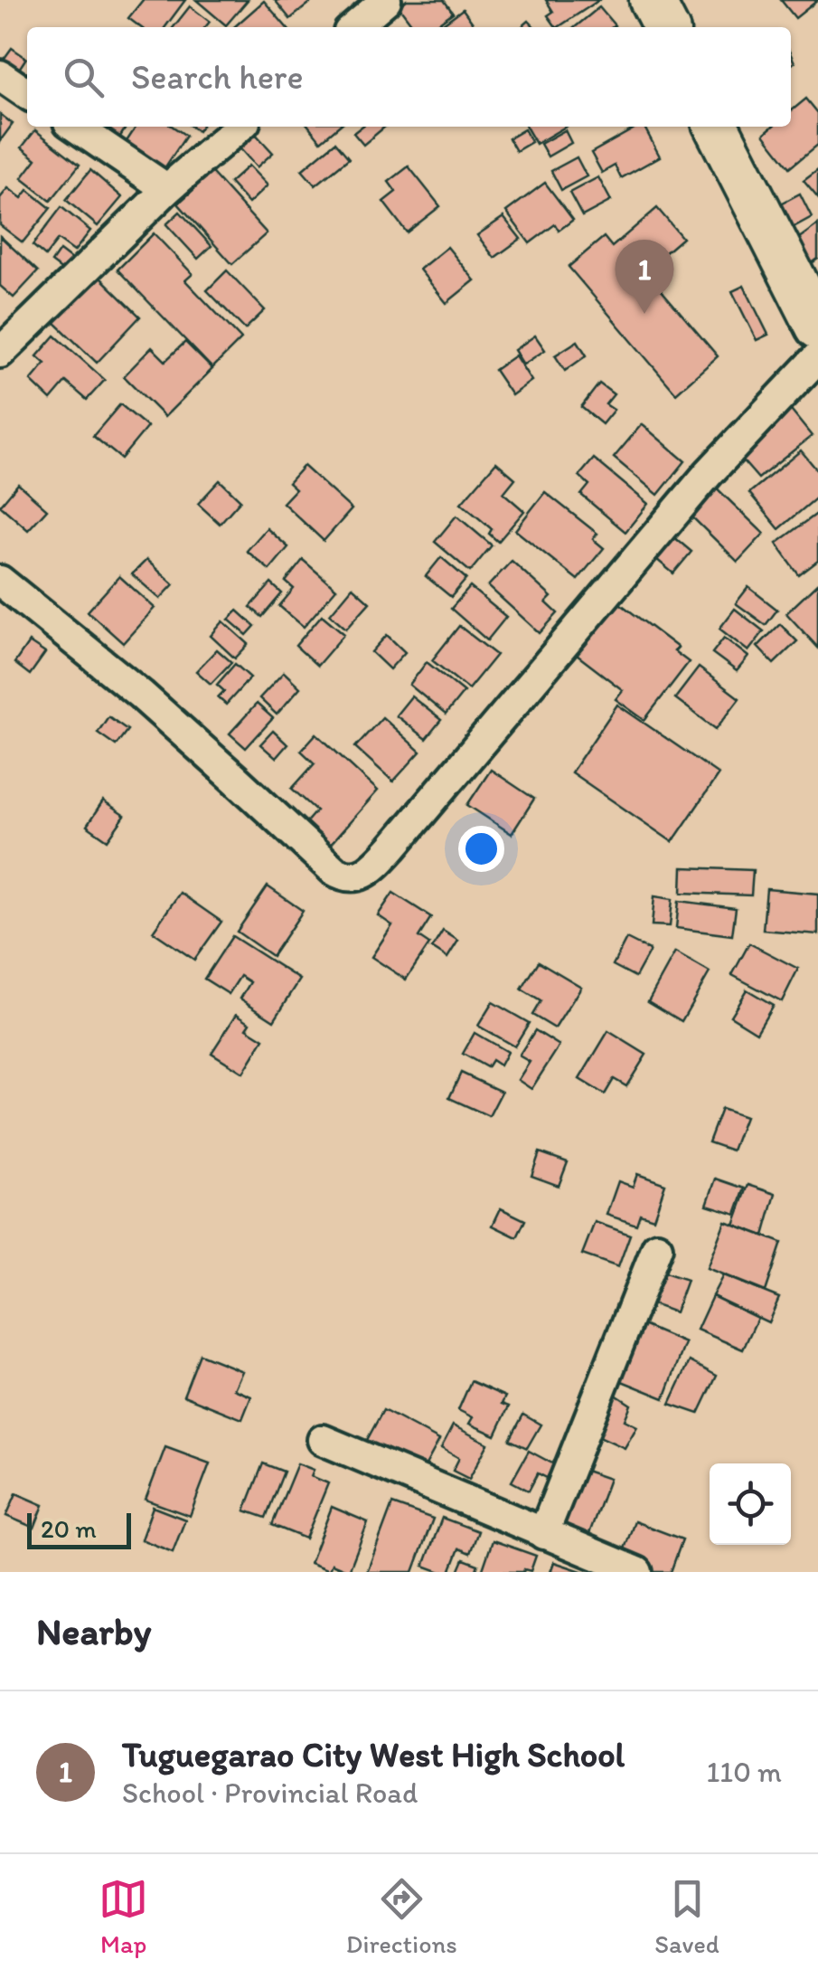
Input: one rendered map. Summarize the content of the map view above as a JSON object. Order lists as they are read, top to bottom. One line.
{"scale_bar":"20 m","page":{"search":"Search here","pins":"1","scale":"20 m","heading":"Nearby","list":[{"mark":"1","name":"Tuguegarao City West High School","note":"School · Provincial Road","value":"110 m"}],"nav":["Map","Directions","Saved"]}}
